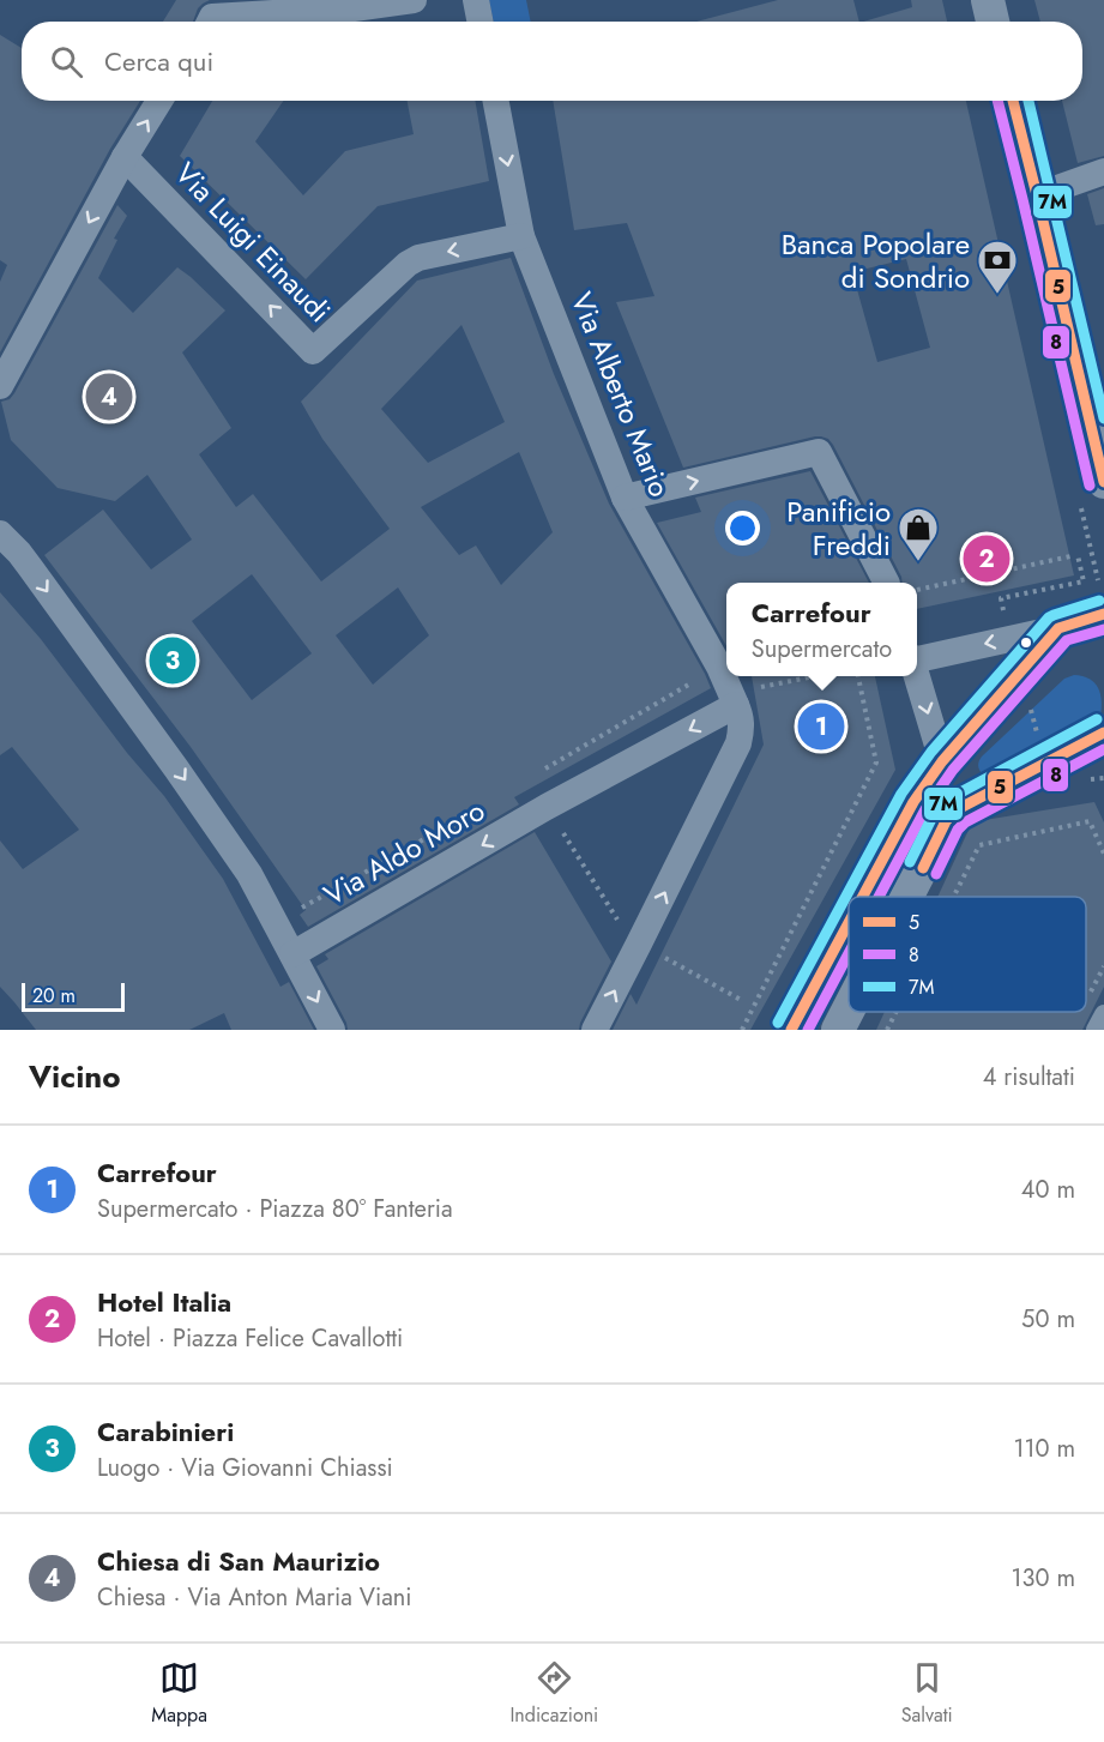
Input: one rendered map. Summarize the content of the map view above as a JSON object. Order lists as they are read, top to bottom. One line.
{"streets":{"street":["Via Luigi Einaudi","Via Alberto Mario","Via Aldo Moro"]},"crossings":[["Via Luigi Einaudi","Via Alberto Mario"],["Via Alberto Mario","Via Aldo Moro"]],"one_way":["Via Aldo Moro"],"places":{"bank":["Banca Popolare di Sondrio"],"shop":["Panificio Freddi"]},"lines":["transit line 5","transit line 8","transit line 7M"],"legend":["5","8","7M"],"scale_bar":"20 m","page":{"search":"Cerca qui","pins":["4","2","3","1"],"popup":["Carrefour","Supermercato"],"scale":"20 m","heading":["Vicino","4 risultati"],"list":[{"mark":"1","name":"Carrefour","note":"Supermercato · Piazza 80° Fanteria","value":"40 m"},{"mark":"2","name":"Hotel Italia","note":"Hotel · Piazza Felice Cavallotti","value":"50 m"},{"mark":"3","name":"Carabinieri","note":"Luogo · Via Giovanni Chiassi","value":"110 m"},{"mark":"4","name":"Chiesa di San Maurizio","note":"Chiesa · Via Anton Maria Viani","value":"130 m"}],"nav":["Mappa","Indicazioni","Salvati"]}}
